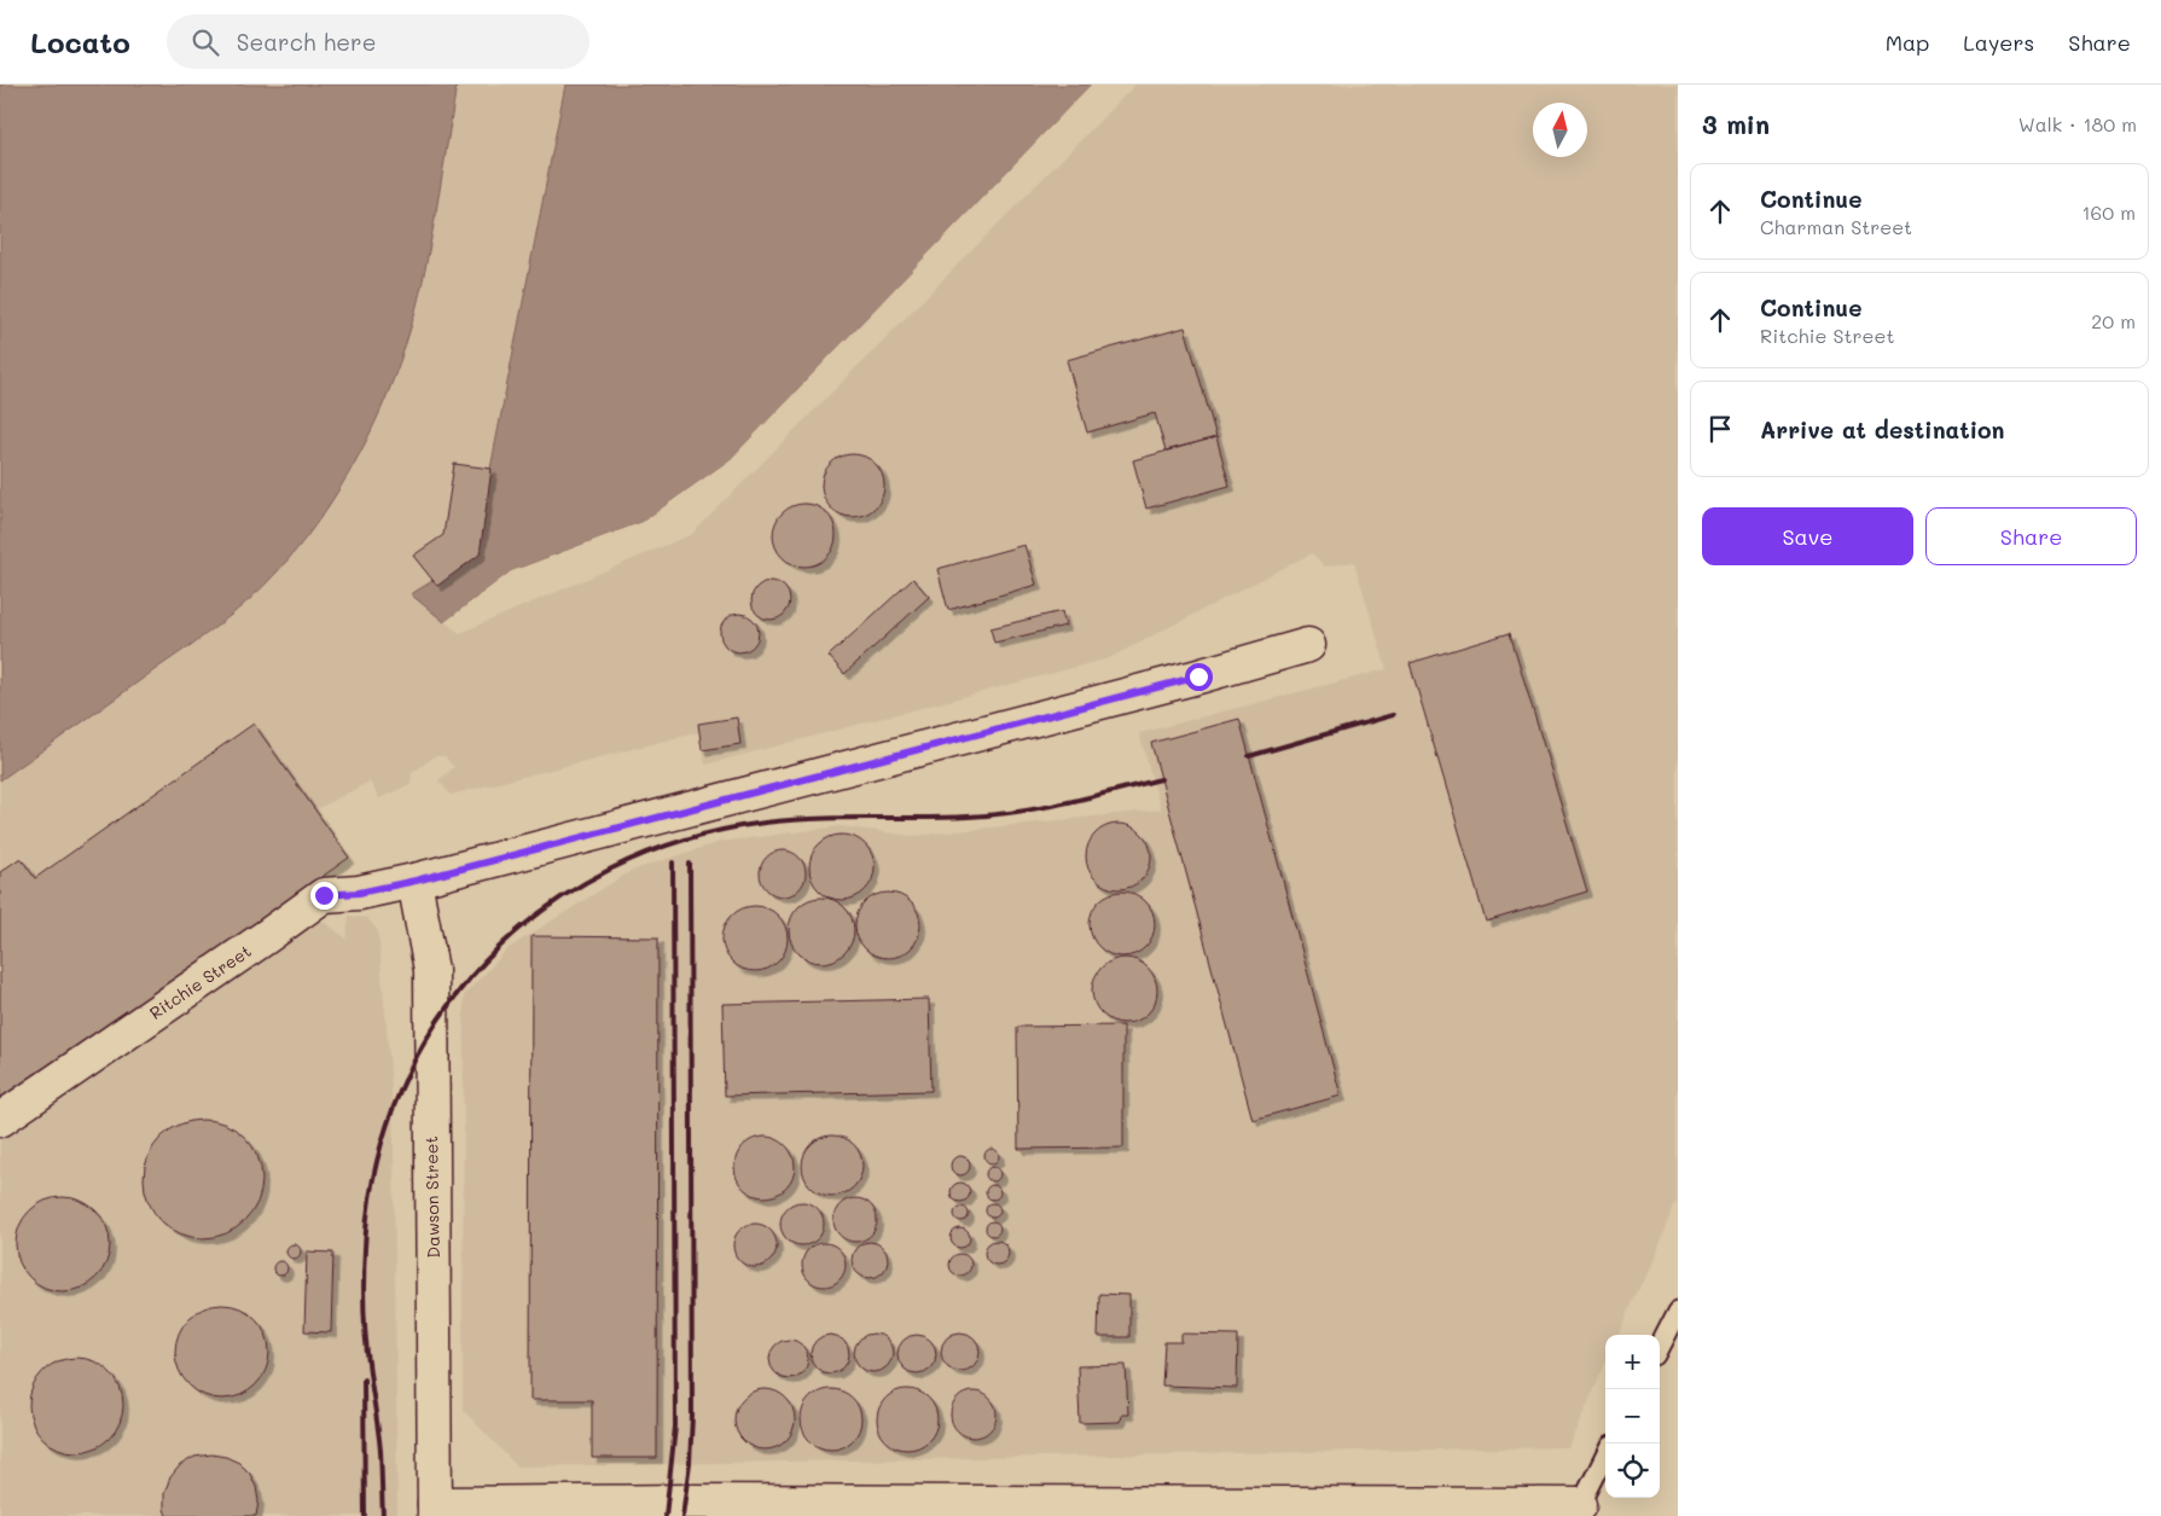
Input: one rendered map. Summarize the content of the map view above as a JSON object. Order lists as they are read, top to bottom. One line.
{"streets":{"street":["Ritchie Street","Dawson Street"]},"crossings":[["Ritchie Street","Dawson Street"]],"north":"top","page":{"header":"Locato","search":"Search here","nav":["Map","Layers","Share"],"heading":["3 min","Walk · 180 m"],"list":[["Continue","Charman Street","160 m"],["Continue","Ritchie Street","20 m"],"Arrive at destination"],"buttons":["Save","Share"],"map_buttons":["+","−"]}}
